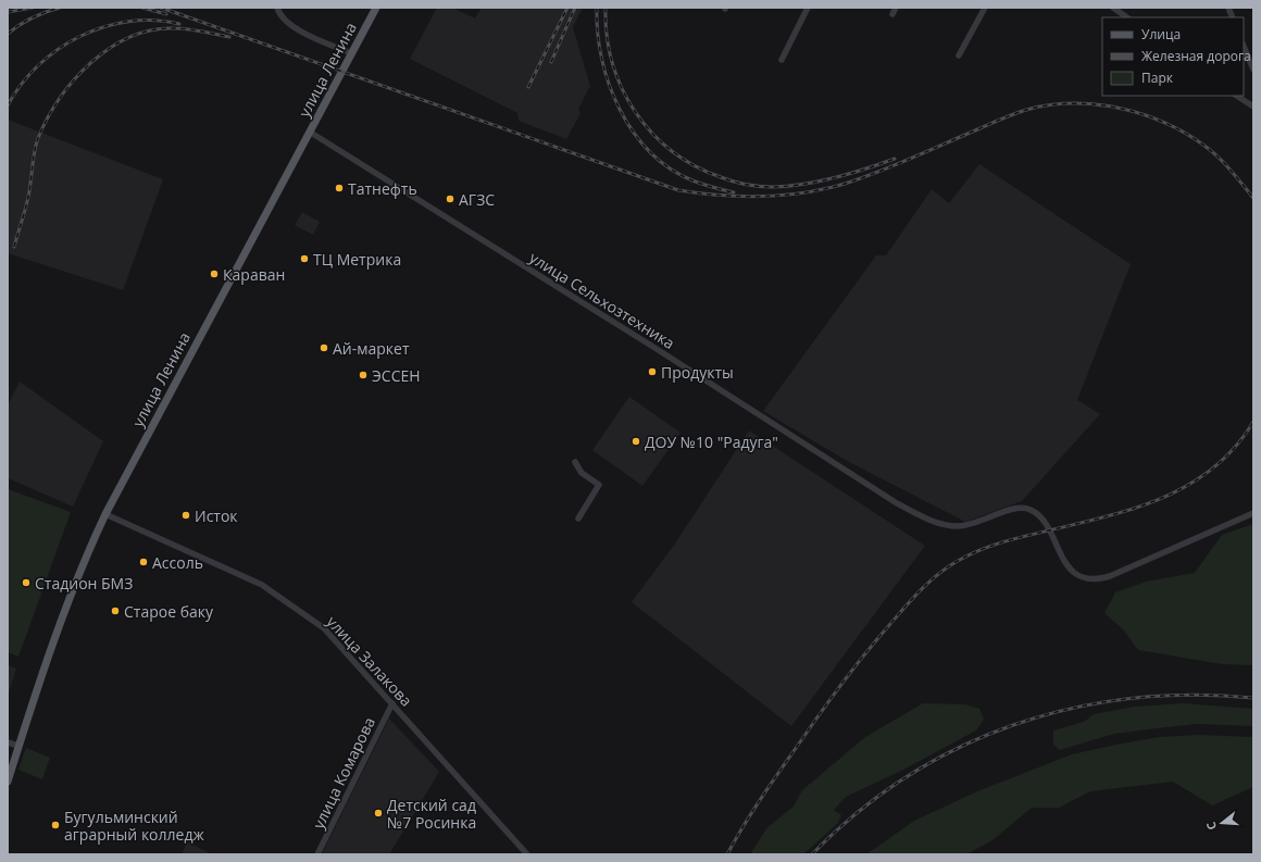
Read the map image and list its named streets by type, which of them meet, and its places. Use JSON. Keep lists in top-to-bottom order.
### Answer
{
  "streets": {
    "main road": ["улица Ленина"],
    "street": ["улица Сельхозтехника", "улица Залакова", "улица Комарова"]
  },
  "crossings": [
    ["улица Ленина", "улица Сельхозтехника"],
    ["улица Ленина", "улица Залакова"],
    ["улица Залакова", "улица Комарова"]
  ],
  "places": [
    "Татнефть",
    "АГЗС",
    "ТЦ Метрика",
    "Караван",
    "Ай-маркет",
    "Продукты",
    "ЭССЕН",
    "ДОУ №10 \"Радуга\"",
    "Исток",
    "Ассоль",
    "Стадион БМЗ",
    "Старое баку",
    "Детский сад №7 Росинка",
    "Бугульминский аграрный колледж"
  ],
  "legend": ["Улица", "Железная дорога", "Парк"],
  "north": "left"
}
